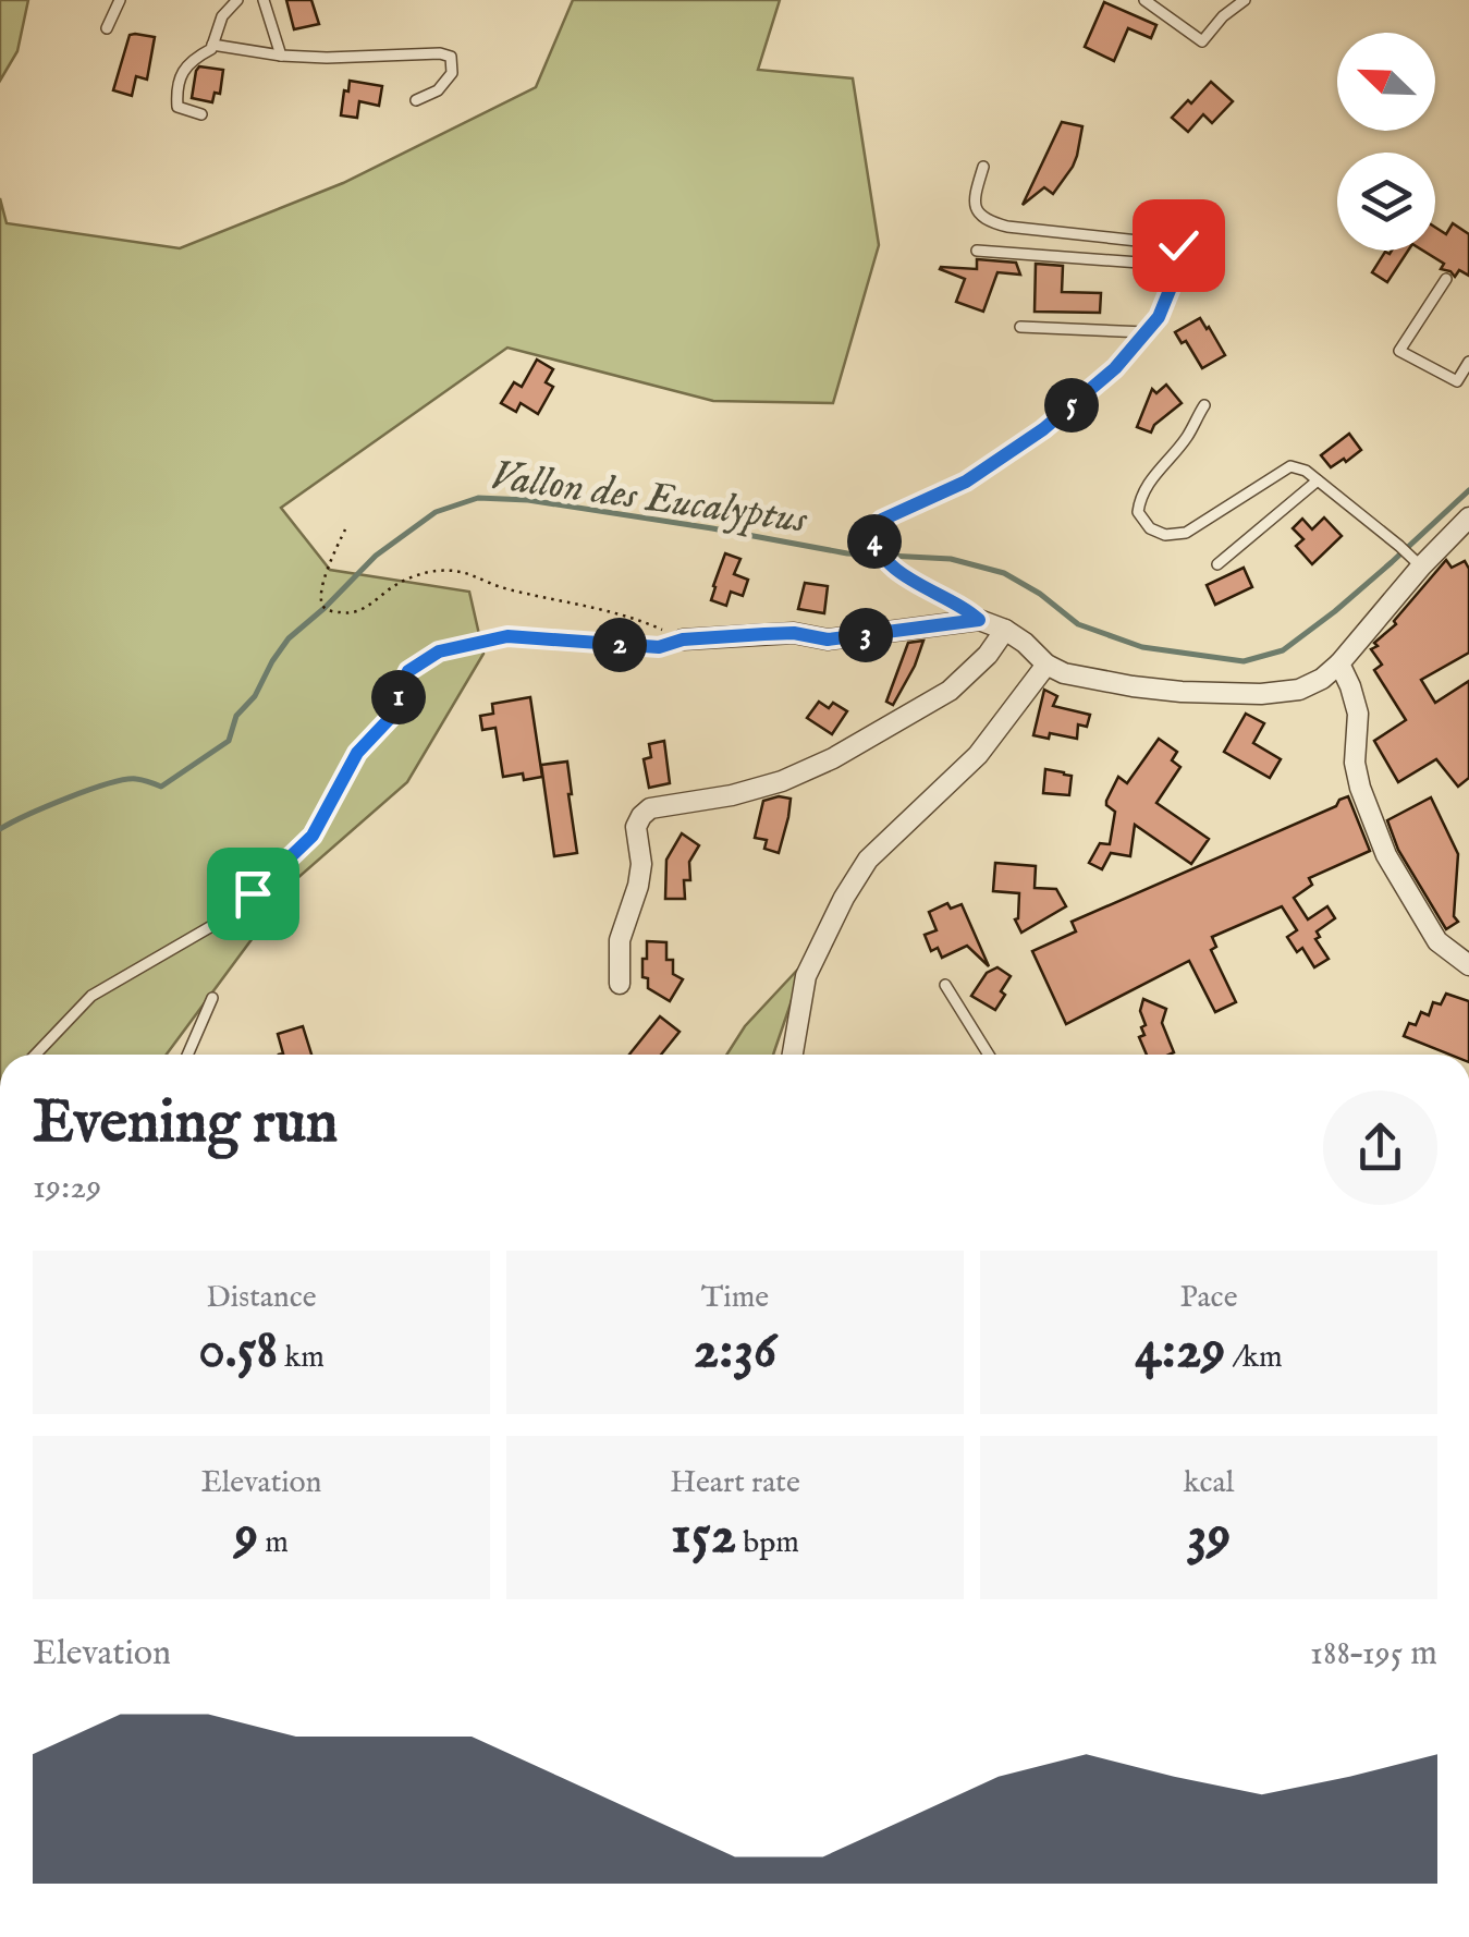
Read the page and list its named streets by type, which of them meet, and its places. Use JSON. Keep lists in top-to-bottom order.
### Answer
{
  "water": ["Vallon des Eucalyptus"],
  "north": "top left",
  "page": {
    "pins": [
      "5",
      "4",
      "3",
      "2",
      "1"
    ],
    "heading": ["Evening run", "19:29"],
    "stats": [
      ["Distance", "0.58 km"],
      ["Time", "2:36"],
      ["Pace", "4:29 /km"],
      ["Elevation", "9 m"],
      ["Heart rate", "152 bpm"],
      ["kcal", "39"]
    ],
    "chart": ["Elevation", "188–195 m"]
  }
}
